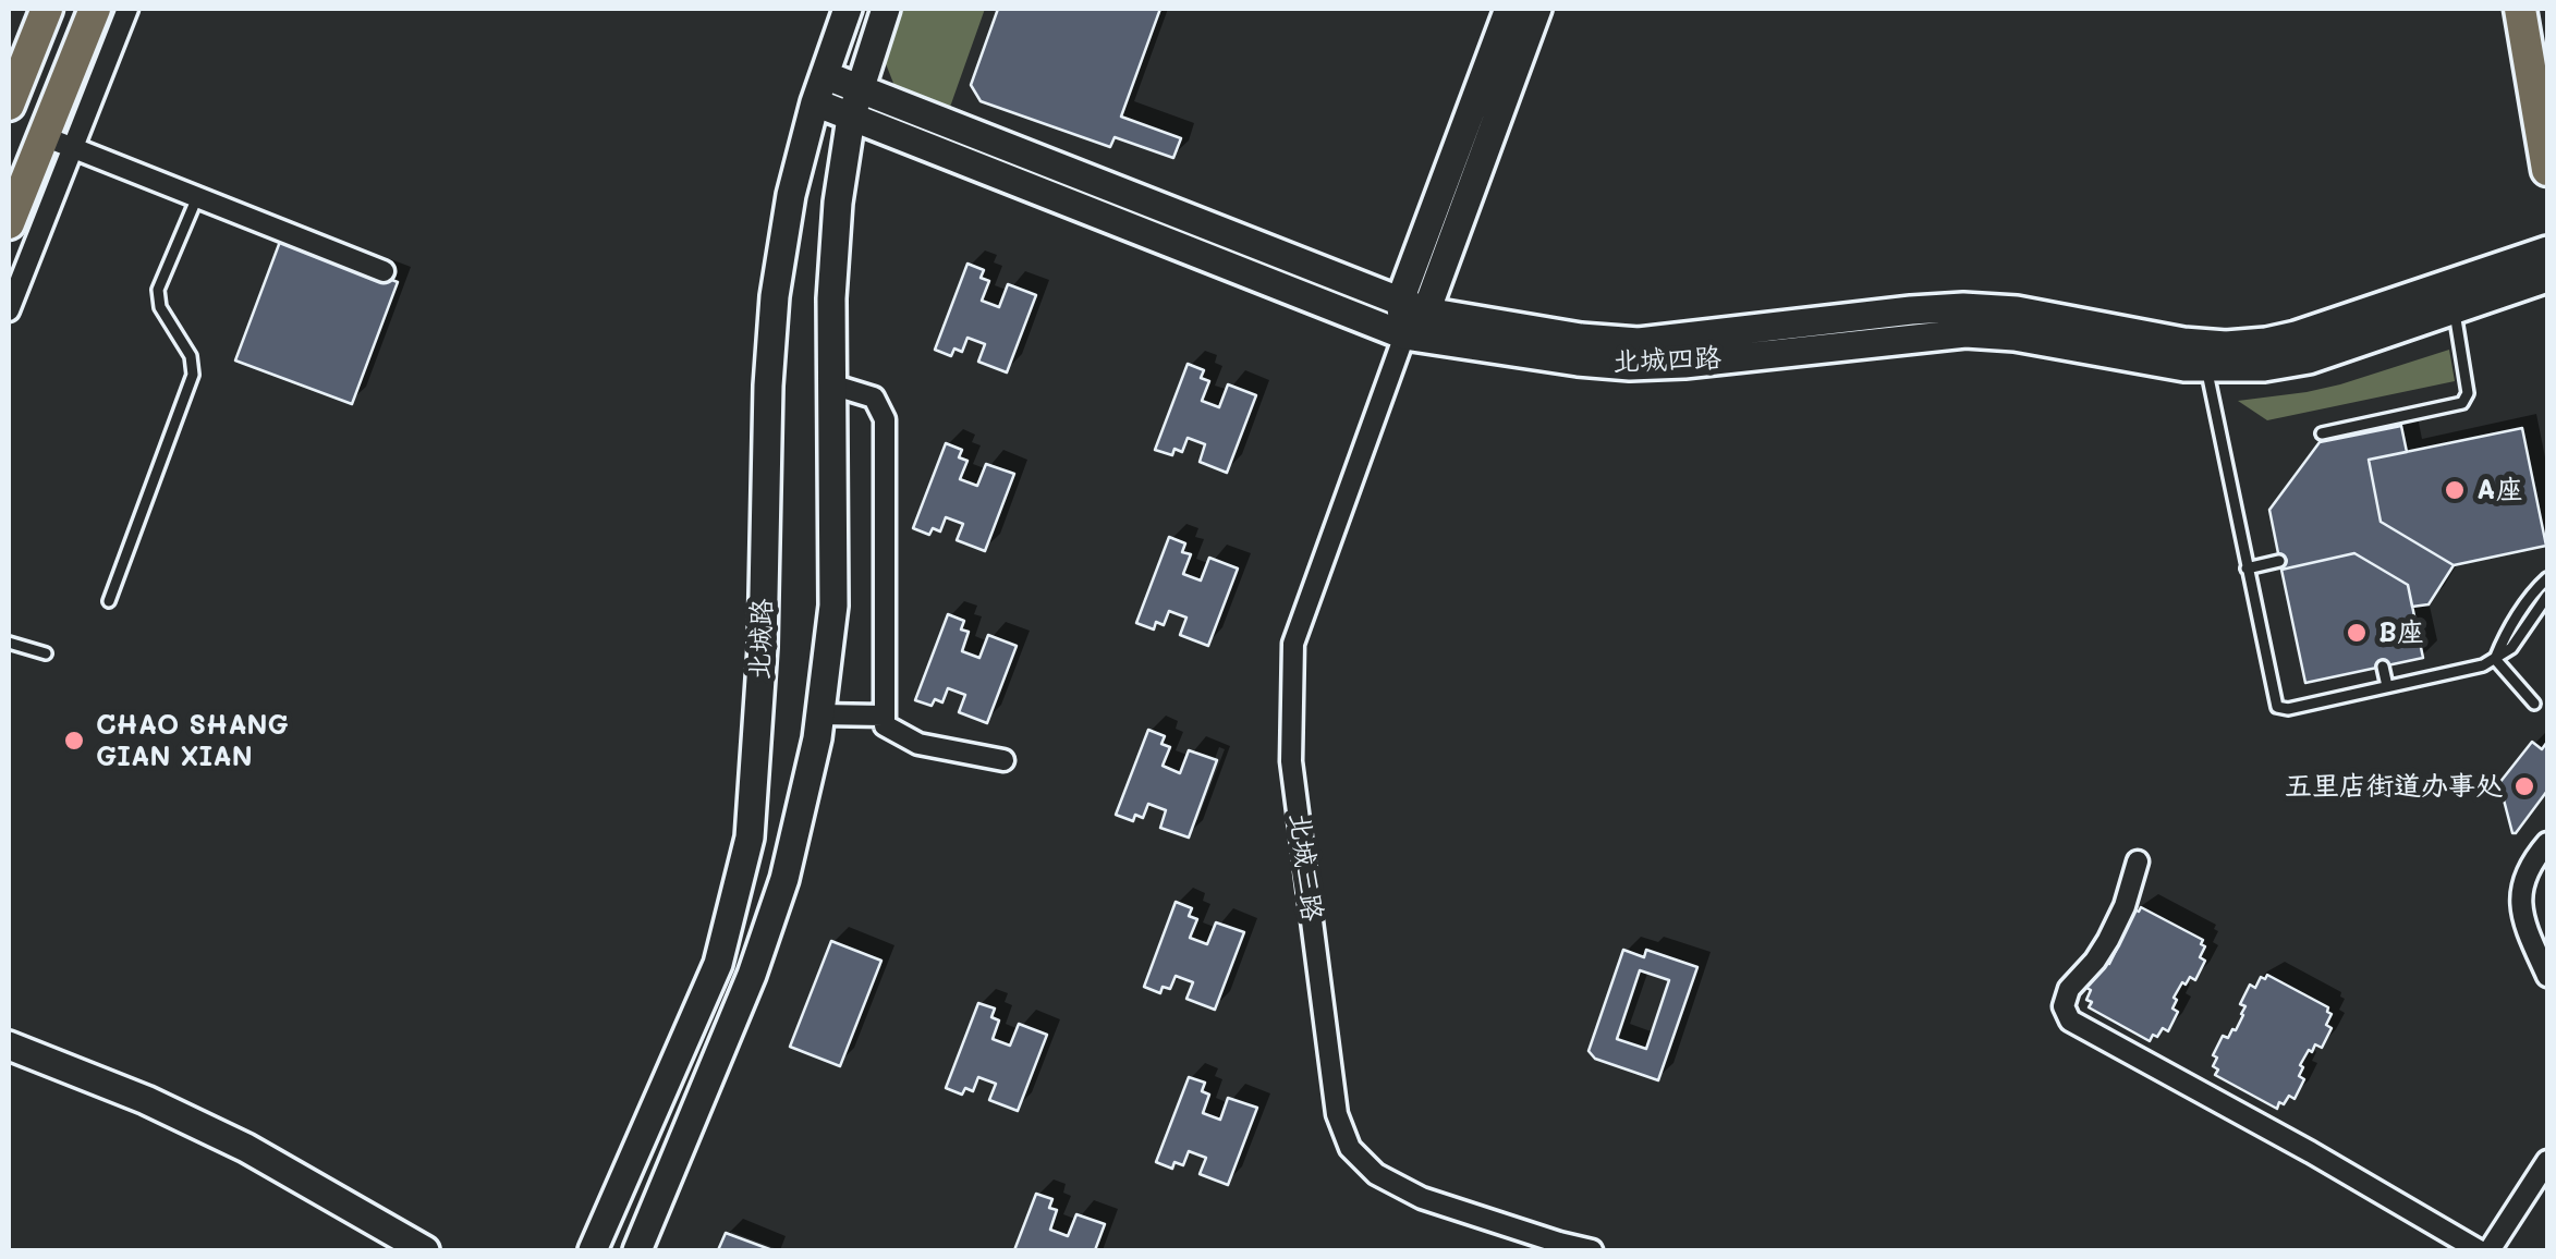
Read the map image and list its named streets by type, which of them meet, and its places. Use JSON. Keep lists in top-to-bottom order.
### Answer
{
  "streets": {
    "main road": ["北城四路", "北城路", "北城三路"]
  },
  "crossings": [
    ["北城四路", "北城路"],
    ["北城四路", "北城三路"]
  ],
  "places": [
    "A座",
    "B座",
    "CHAO SHANG GIAN XIAN",
    "五里店街道办事处"
  ]
}
